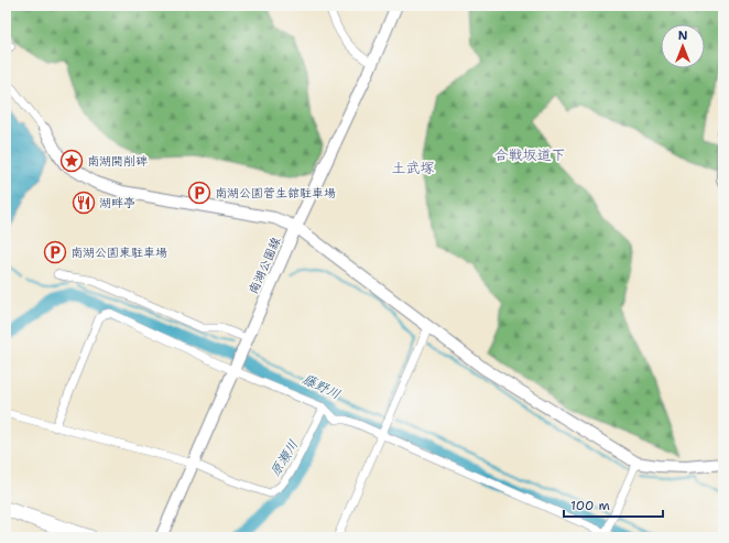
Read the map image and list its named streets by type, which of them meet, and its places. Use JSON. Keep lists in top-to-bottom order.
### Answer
{
  "streets": {
    "street": ["南湖公園線"]
  },
  "districts": ["合戦坂道下", "土武塚"],
  "water": ["藤野川", "原瀬川"],
  "places": {
    "place": ["南湖開削碑"],
    "parking": ["南湖公園菅生舘駐車場", "南湖公園東駐車場"],
    "restaurant": ["湖畔亭"]
  },
  "scale_bar": "100 m",
  "north": "top"
}
